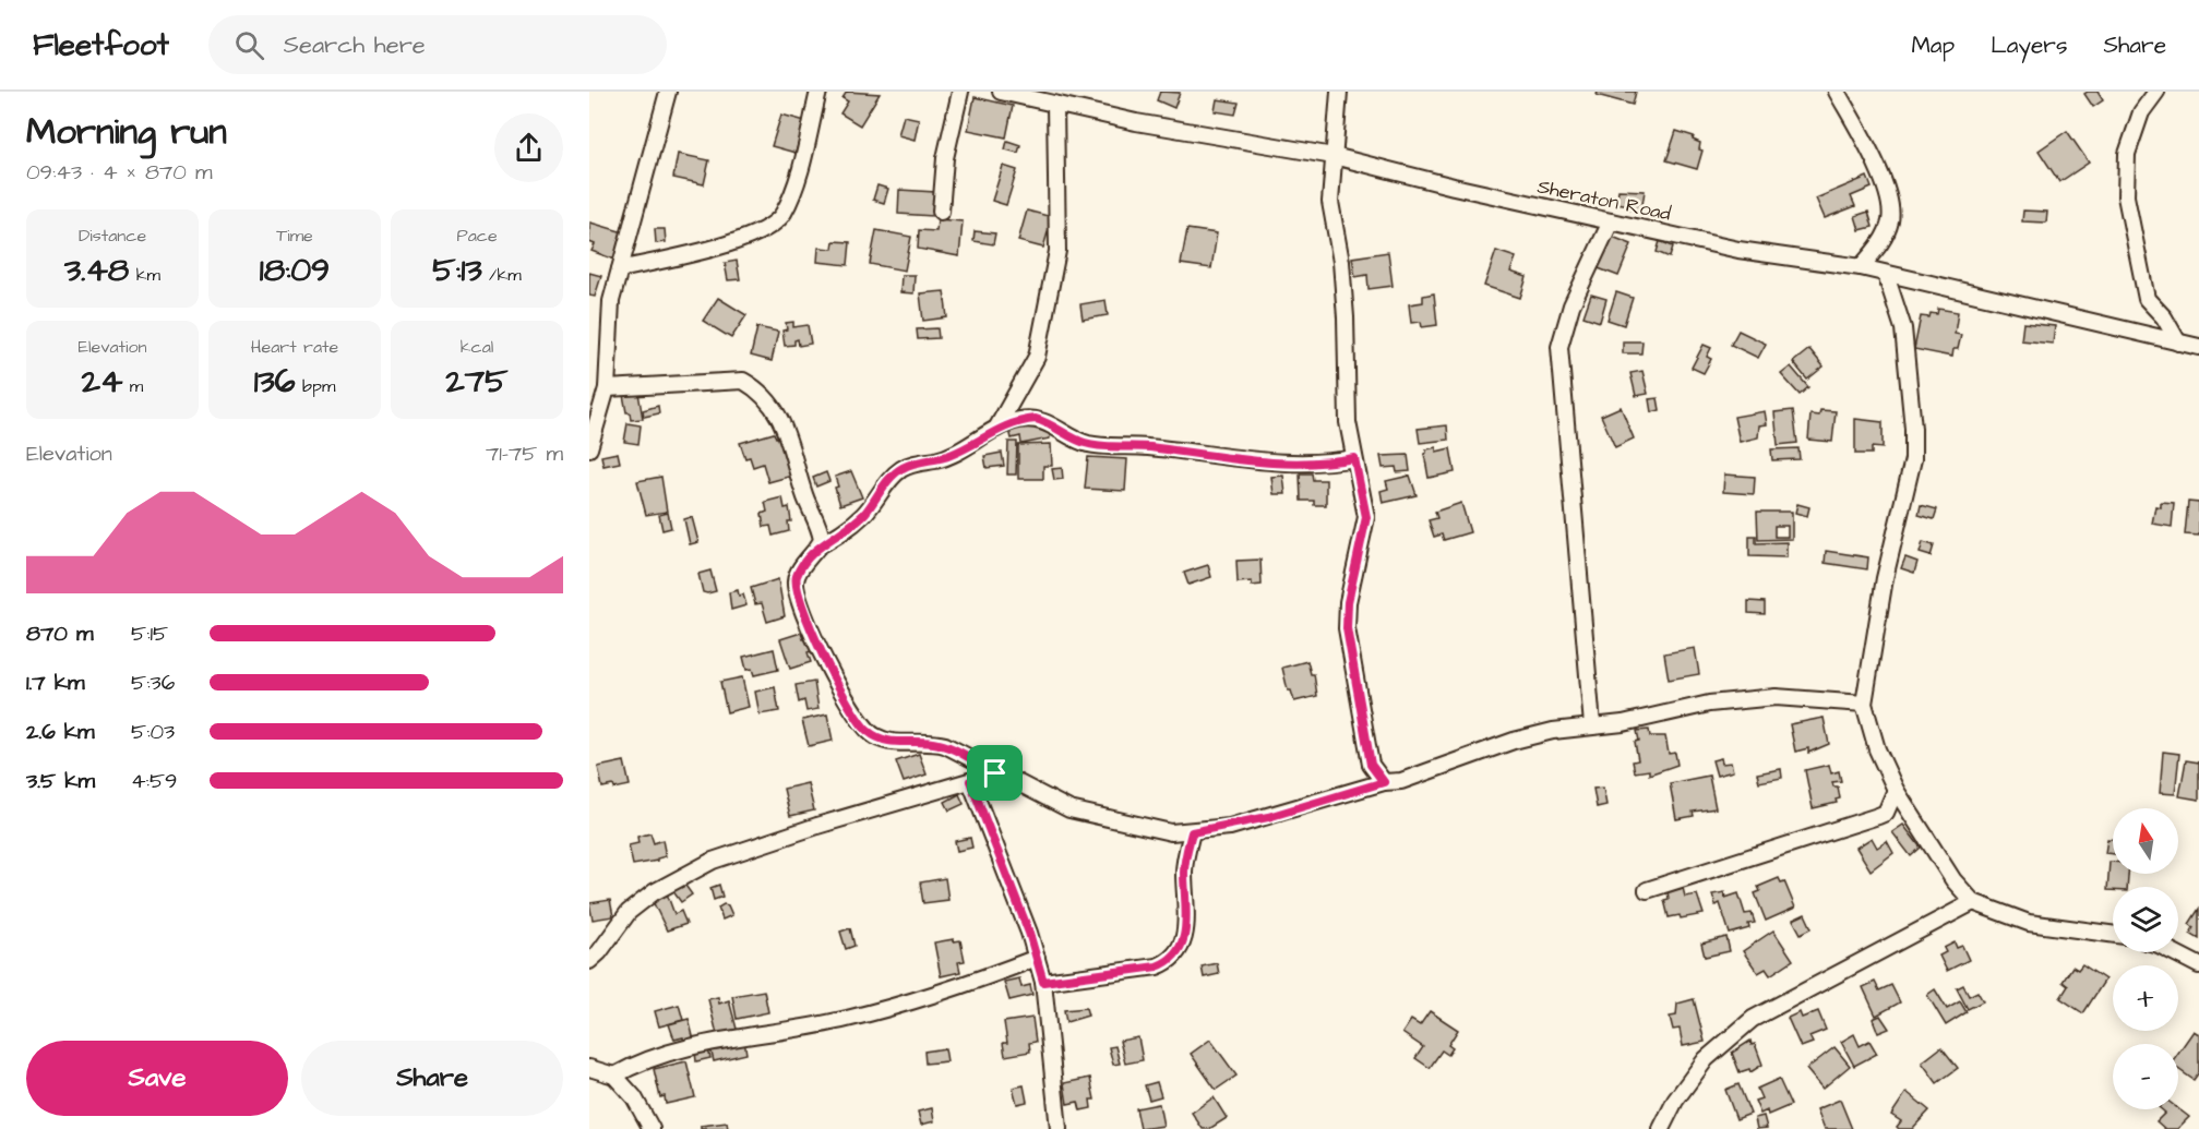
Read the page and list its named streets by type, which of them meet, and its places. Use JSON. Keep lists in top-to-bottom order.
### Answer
{
  "streets": {
    "street": ["Sheraton Road"]
  },
  "north": "top",
  "page": {
    "header": "Fleetfoot",
    "search": "Search here",
    "nav": ["Map", "Layers", "Share"],
    "heading": ["Morning run", "09:43 · 4 × 870 m"],
    "stats": [
      ["Distance", "3.48 km"],
      ["Time", "18:09"],
      ["Pace", "5:13 /km"],
      ["Elevation", "24 m"],
      ["Heart rate", "136 bpm"],
      ["kcal", "275"]
    ],
    "chart": ["Elevation", "71–75 m"],
    "list": [
      {
        "name": "870 m",
        "note": "5:15"
      },
      {
        "name": "1.7 km",
        "note": "5:36"
      },
      {
        "name": "2.6 km",
        "note": "5:03"
      },
      {
        "name": "3.5 km",
        "note": "4:59"
      }
    ],
    "map_buttons": ["+", "−"],
    "buttons": ["Save", "Share"]
  }
}
